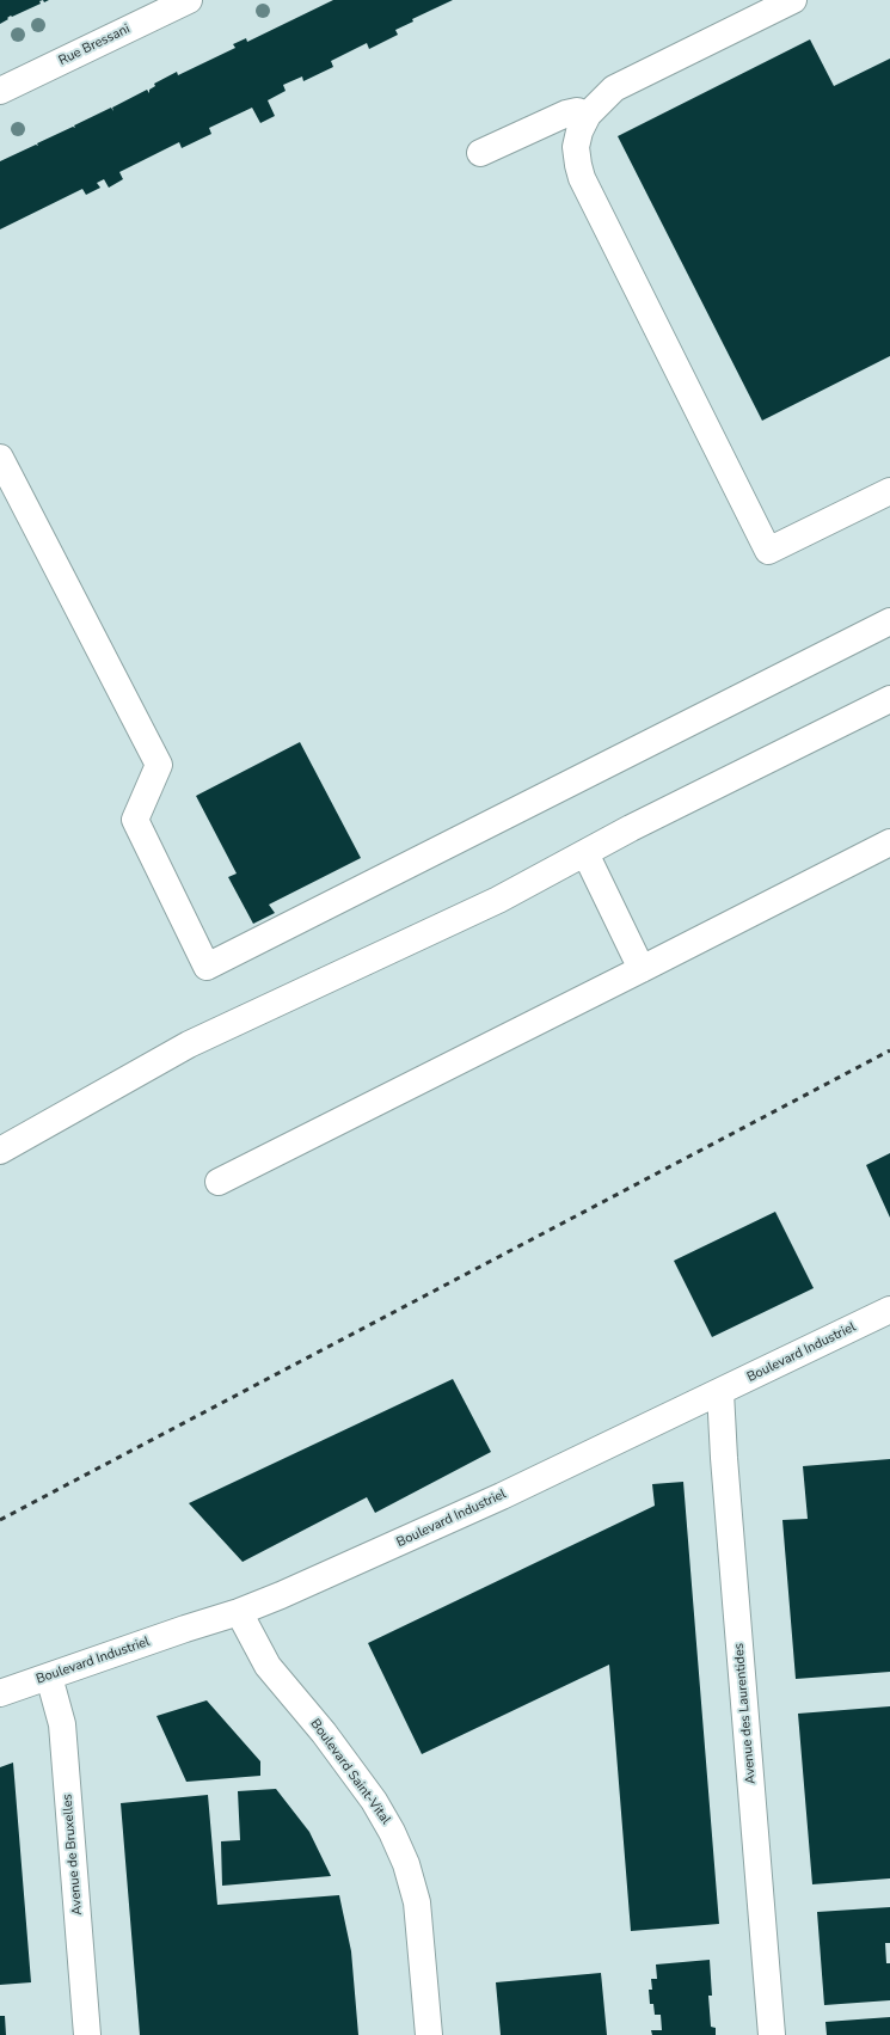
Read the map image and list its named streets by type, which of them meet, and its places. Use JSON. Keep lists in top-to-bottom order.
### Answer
{
  "streets": {
    "street": [
      "Rue Bressani",
      "Boulevard Industriel",
      "Avenue des Laurentides",
      "Boulevard Saint-Vital",
      "Avenue de Bruxelles"
    ]
  },
  "crossings": [
    ["Boulevard Industriel", "Avenue des Laurentides"],
    ["Boulevard Industriel", "Boulevard Saint-Vital"],
    ["Boulevard Industriel", "Avenue de Bruxelles"]
  ]
}
